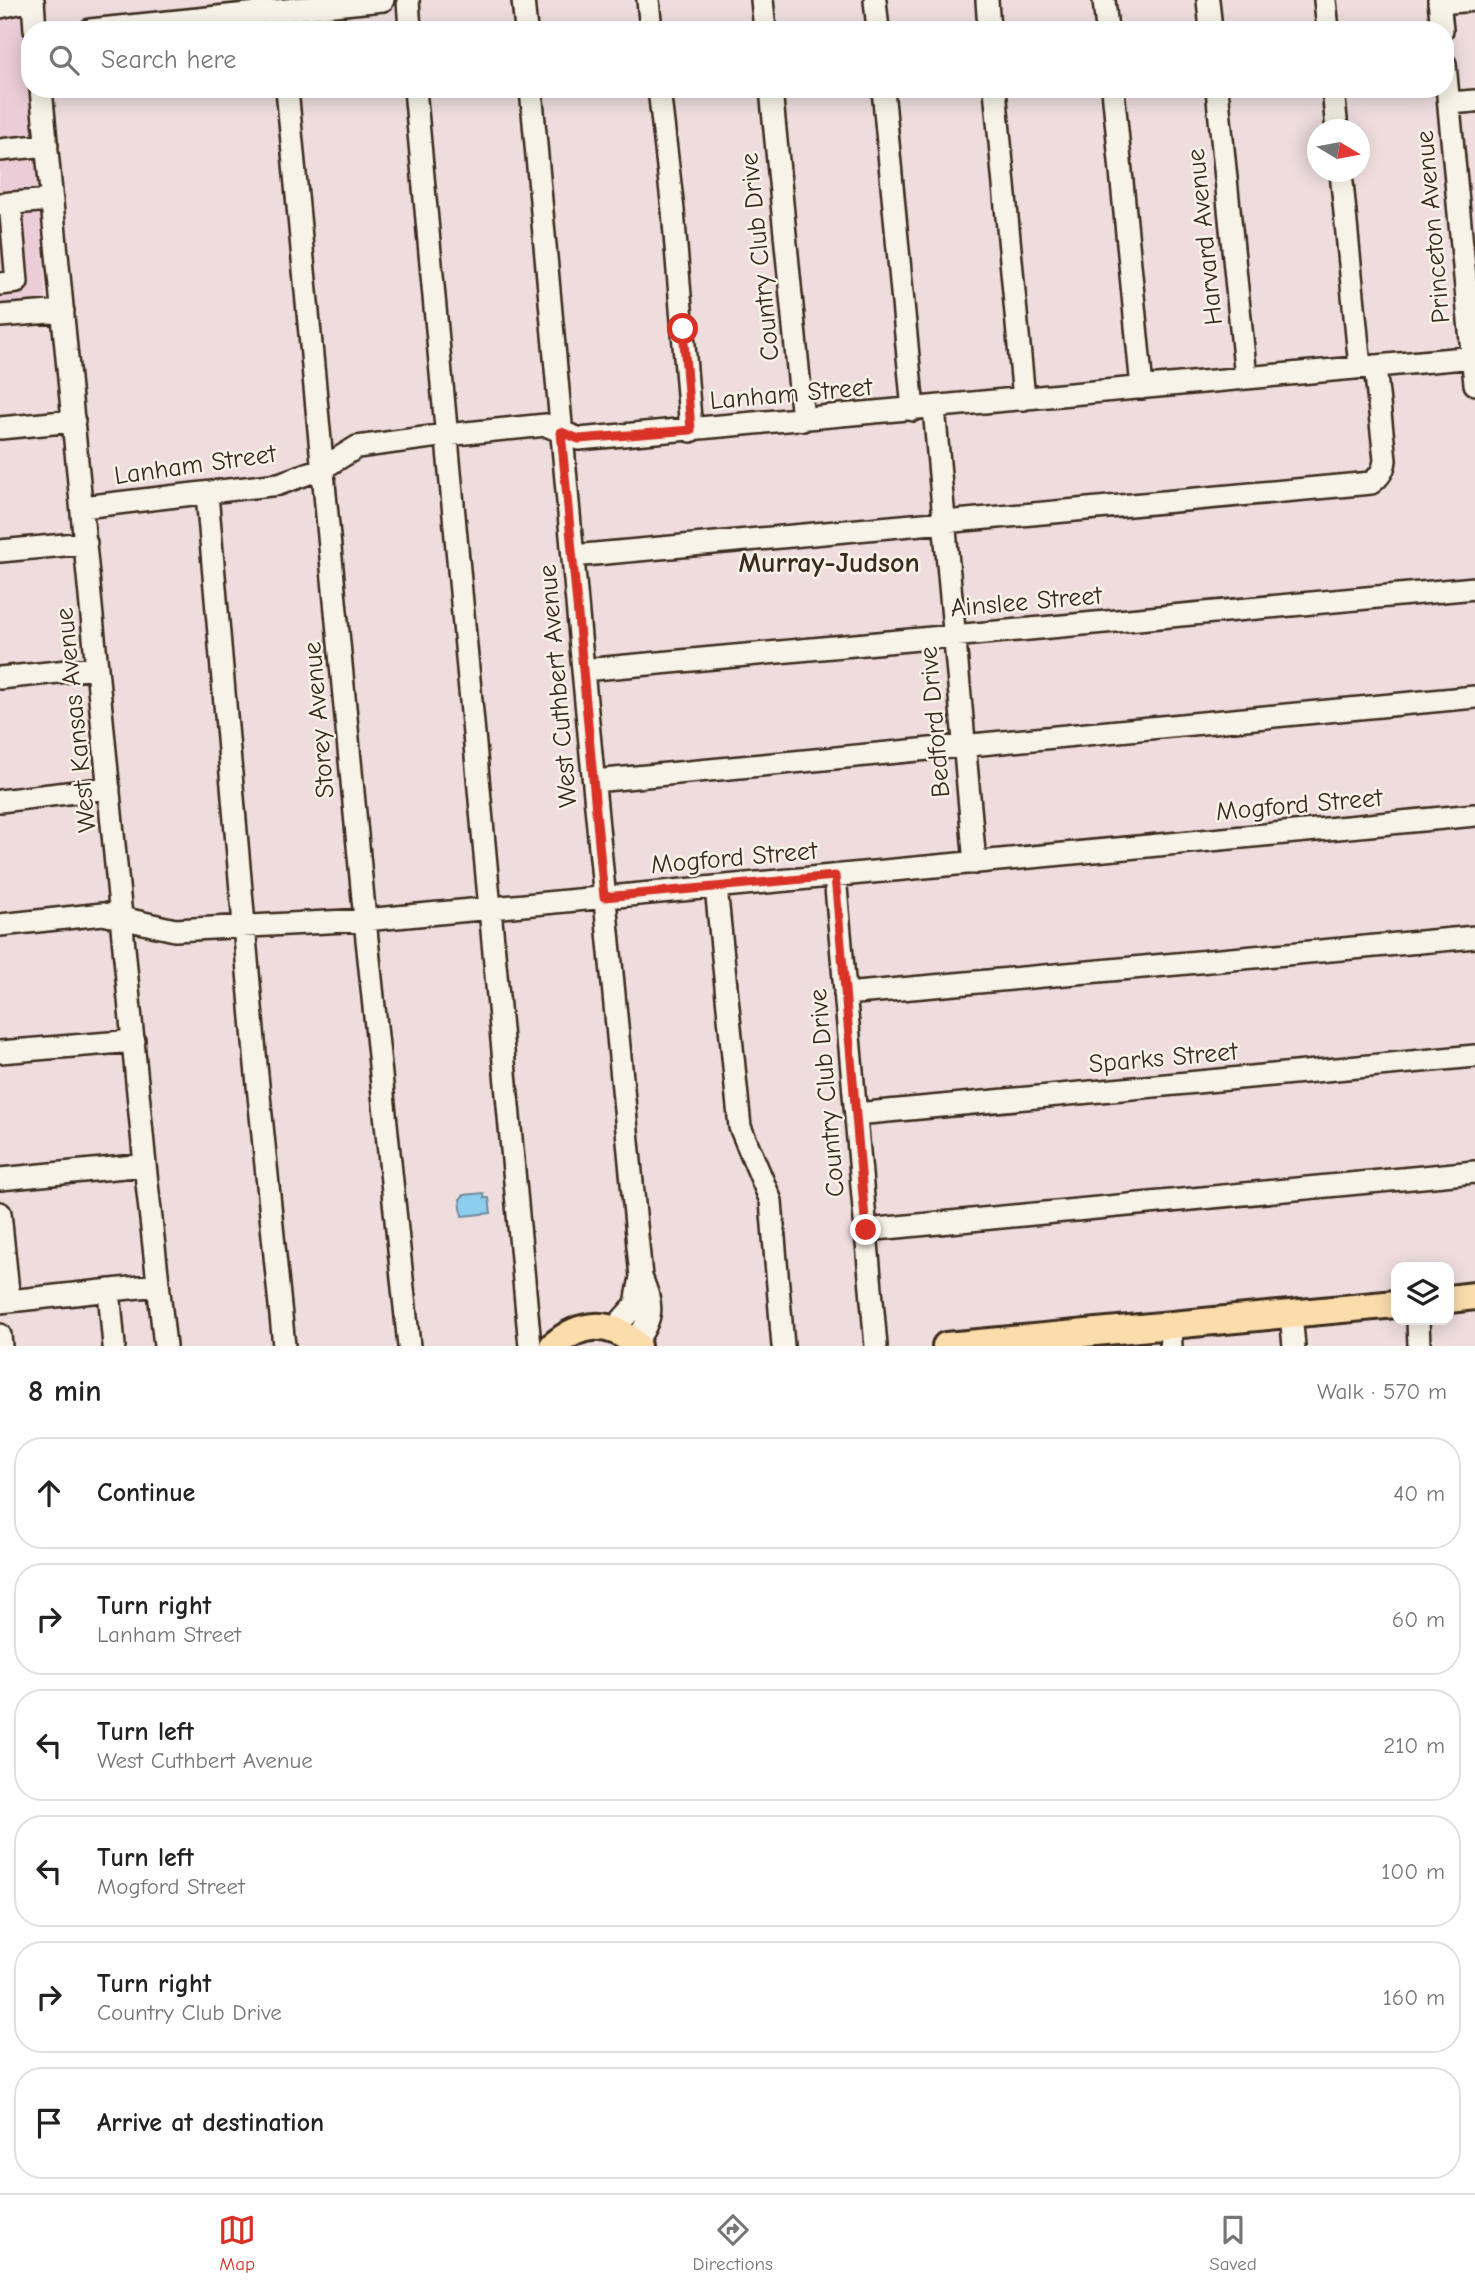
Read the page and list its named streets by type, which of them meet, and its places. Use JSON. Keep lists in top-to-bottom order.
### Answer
{
  "streets": {
    "street": [
      "Princeton Avenue",
      "Harvard Avenue",
      "Country Club Drive",
      "Lanham Street",
      "Ainslee Street",
      "West Cuthbert Avenue",
      "West Kansas Avenue",
      "Storey Avenue",
      "Bedford Drive",
      "Mogford Street",
      "Sparks Street"
    ]
  },
  "crossings": [
    ["Princeton Avenue", "Lanham Street"],
    ["Harvard Avenue", "Lanham Street"],
    ["Country Club Drive", "Lanham Street"],
    ["Country Club Drive", "Mogford Street"],
    ["Country Club Drive", "Sparks Street"],
    ["Lanham Street", "West Cuthbert Avenue"],
    ["Lanham Street", "West Kansas Avenue"],
    ["Lanham Street", "Storey Avenue"],
    ["Lanham Street", "Bedford Drive"],
    ["Ainslee Street", "West Cuthbert Avenue"],
    ["Ainslee Street", "Bedford Drive"],
    ["West Cuthbert Avenue", "Mogford Street"],
    ["West Kansas Avenue", "Mogford Street"],
    ["Storey Avenue", "Mogford Street"],
    ["Bedford Drive", "Mogford Street"]
  ],
  "districts": ["Murray-Judson"],
  "north": "right",
  "page": {
    "search": "Search here",
    "heading": ["8 min", "Walk · 570 m"],
    "list": [
      ["Continue", "40 m"],
      ["Turn right", "Lanham Street", "60 m"],
      ["Turn left", "West Cuthbert Avenue", "210 m"],
      ["Turn left", "Mogford Street", "100 m"],
      ["Turn right", "Country Club Drive", "160 m"],
      "Arrive at destination"
    ],
    "nav": ["Map", "Directions", "Saved"]
  }
}
